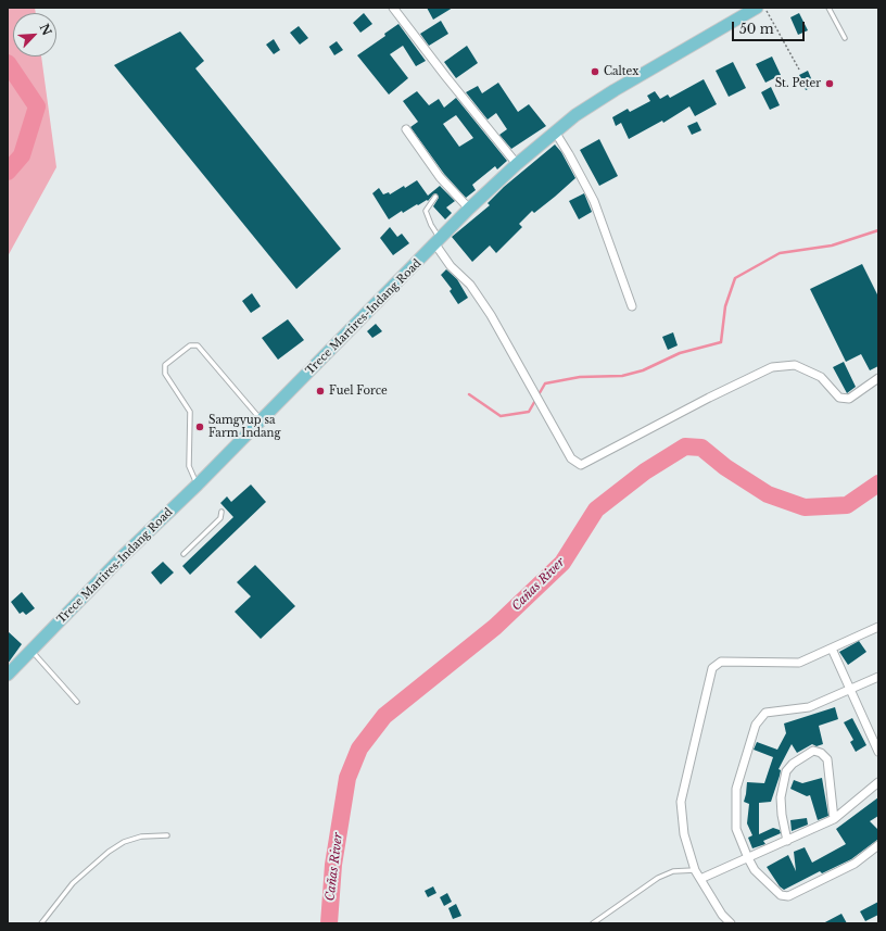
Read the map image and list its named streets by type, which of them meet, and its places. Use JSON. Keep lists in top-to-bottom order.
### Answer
{
  "streets": {
    "main road": ["Trece Martires-Indang Road"]
  },
  "water": ["Cañas River"],
  "places": [
    "Caltex",
    "St. Peter",
    "Fuel Force",
    "Samgyup sa Farm Indang"
  ],
  "scale_bar": "50 m",
  "north": "top right"
}
